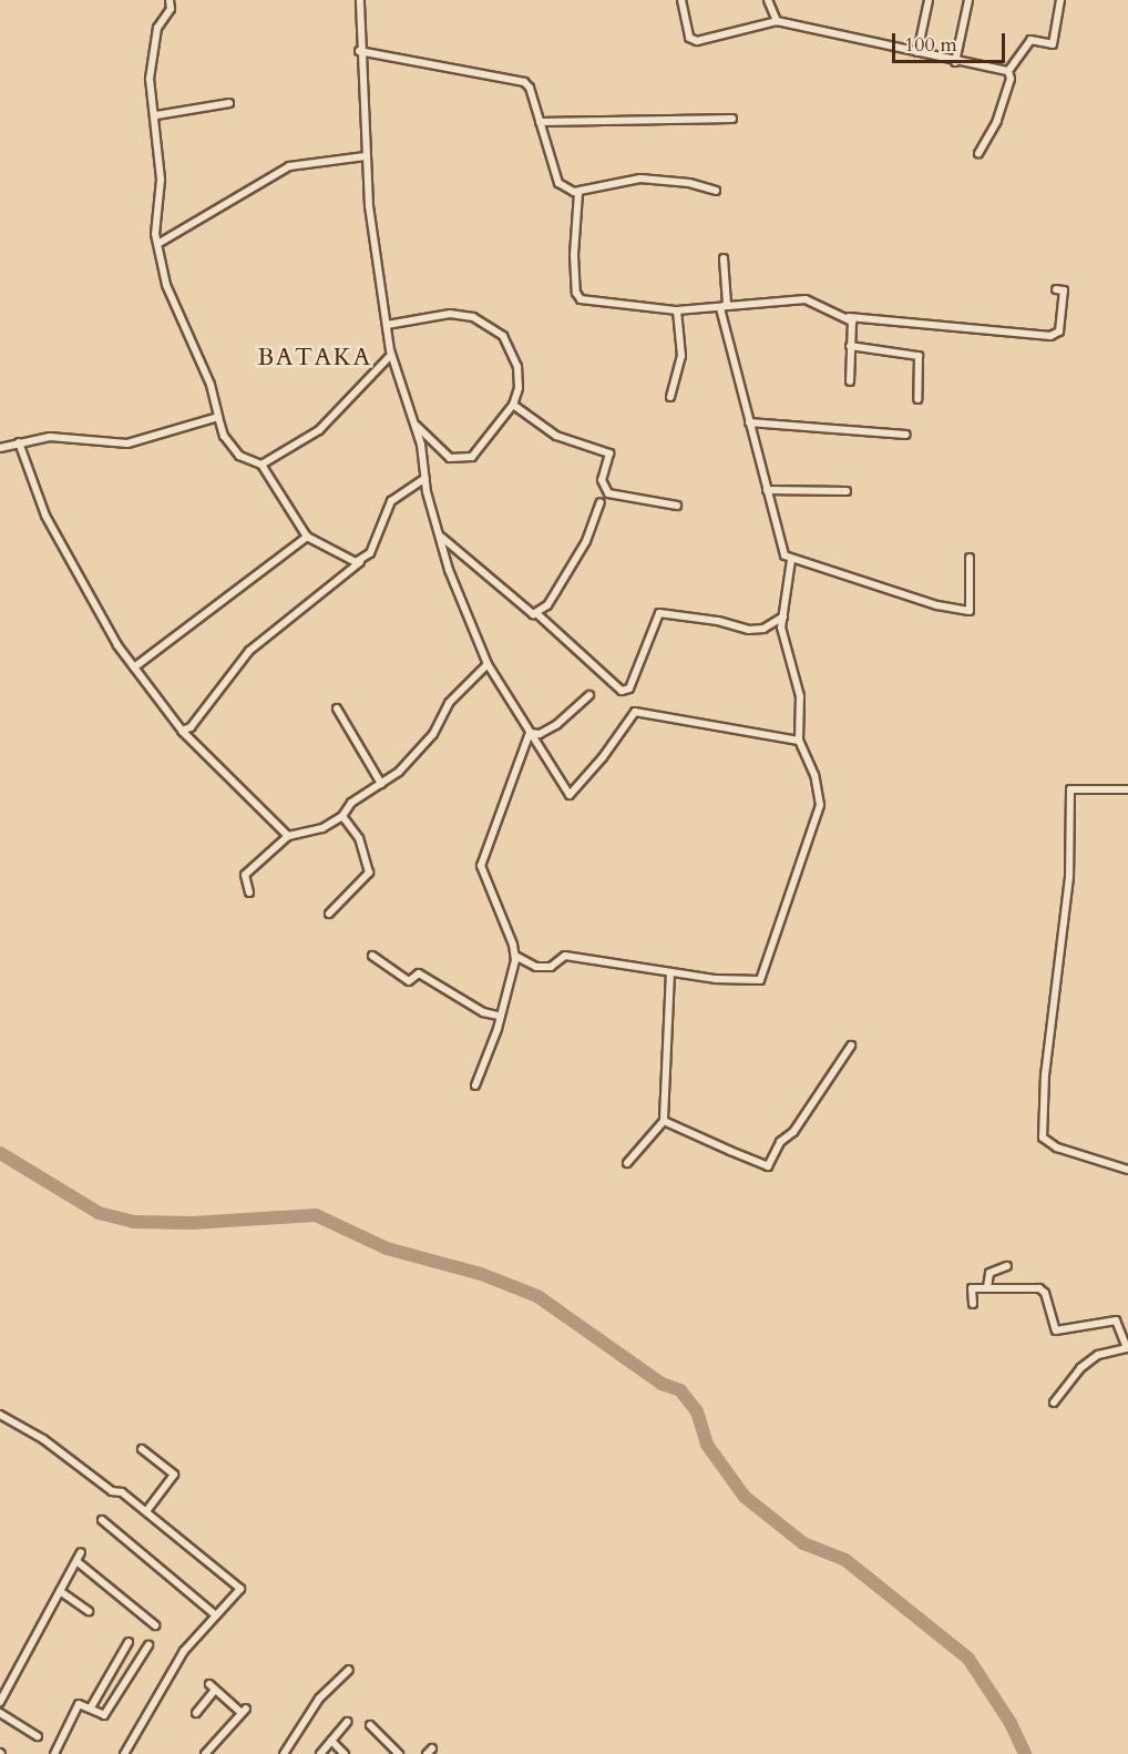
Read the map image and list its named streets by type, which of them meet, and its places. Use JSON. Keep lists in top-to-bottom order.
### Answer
{
  "districts": ["BATAKA"],
  "scale_bar": "100 m"
}
